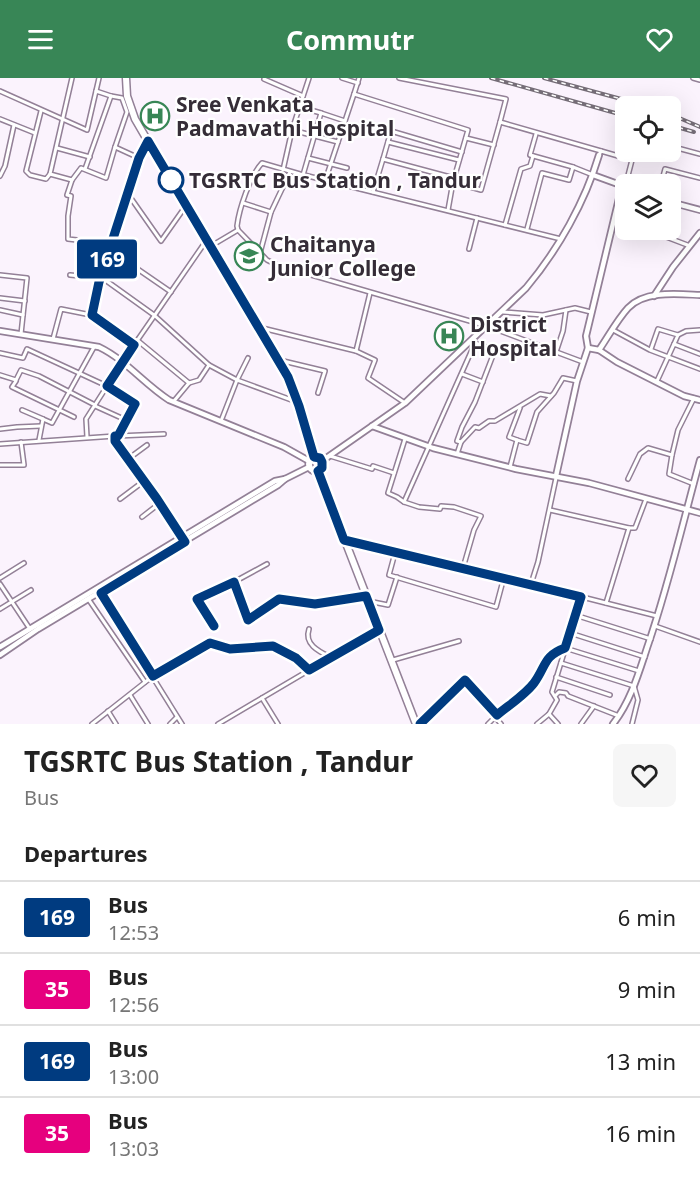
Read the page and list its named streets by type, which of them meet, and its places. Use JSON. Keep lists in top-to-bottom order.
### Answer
{
  "places": {
    "hospital": ["Sree Venkata Padmavathi Hospital", "District Hospital"],
    "other": ["TGSRTC Bus Station , Tandur"],
    "school or university": ["Chaitanya Junior College"]
  },
  "lines": ["bus line 169"],
  "page": {
    "header": "Commutr",
    "on_map": "169",
    "heading": [
      ["TGSRTC Bus Station , Tandur", "Bus"],
      "Departures"
    ],
    "list": [
      {
        "mark": "169",
        "name": "Bus",
        "note": "12:53",
        "value": "6 min"
      },
      {
        "mark": "35",
        "name": "Bus",
        "note": "12:56",
        "value": "9 min"
      },
      {
        "mark": "169",
        "name": "Bus",
        "note": "13:00",
        "value": "13 min"
      },
      {
        "mark": "35",
        "name": "Bus",
        "note": "13:03",
        "value": "16 min"
      }
    ]
  }
}
